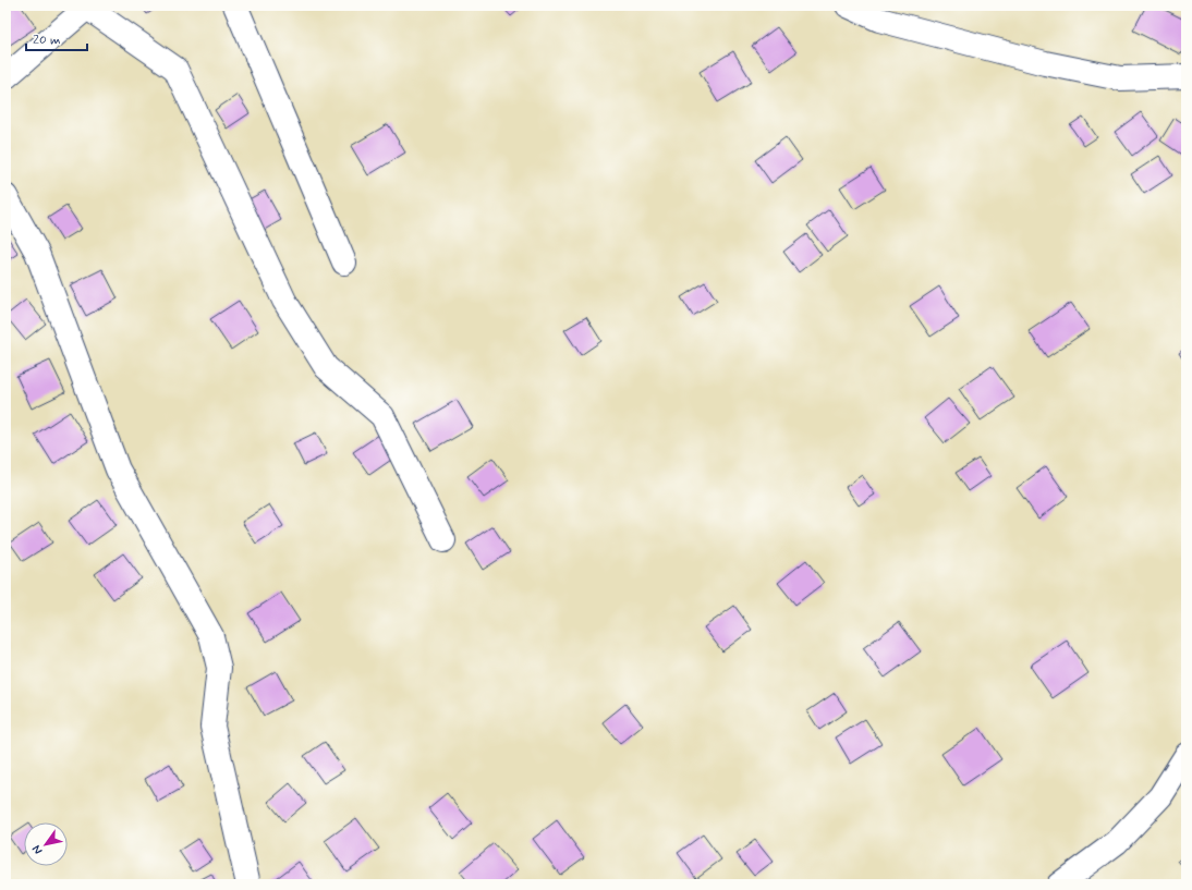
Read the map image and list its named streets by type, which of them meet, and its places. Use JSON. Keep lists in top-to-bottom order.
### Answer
{
  "scale_bar": "20 m",
  "north": "bottom left"
}
